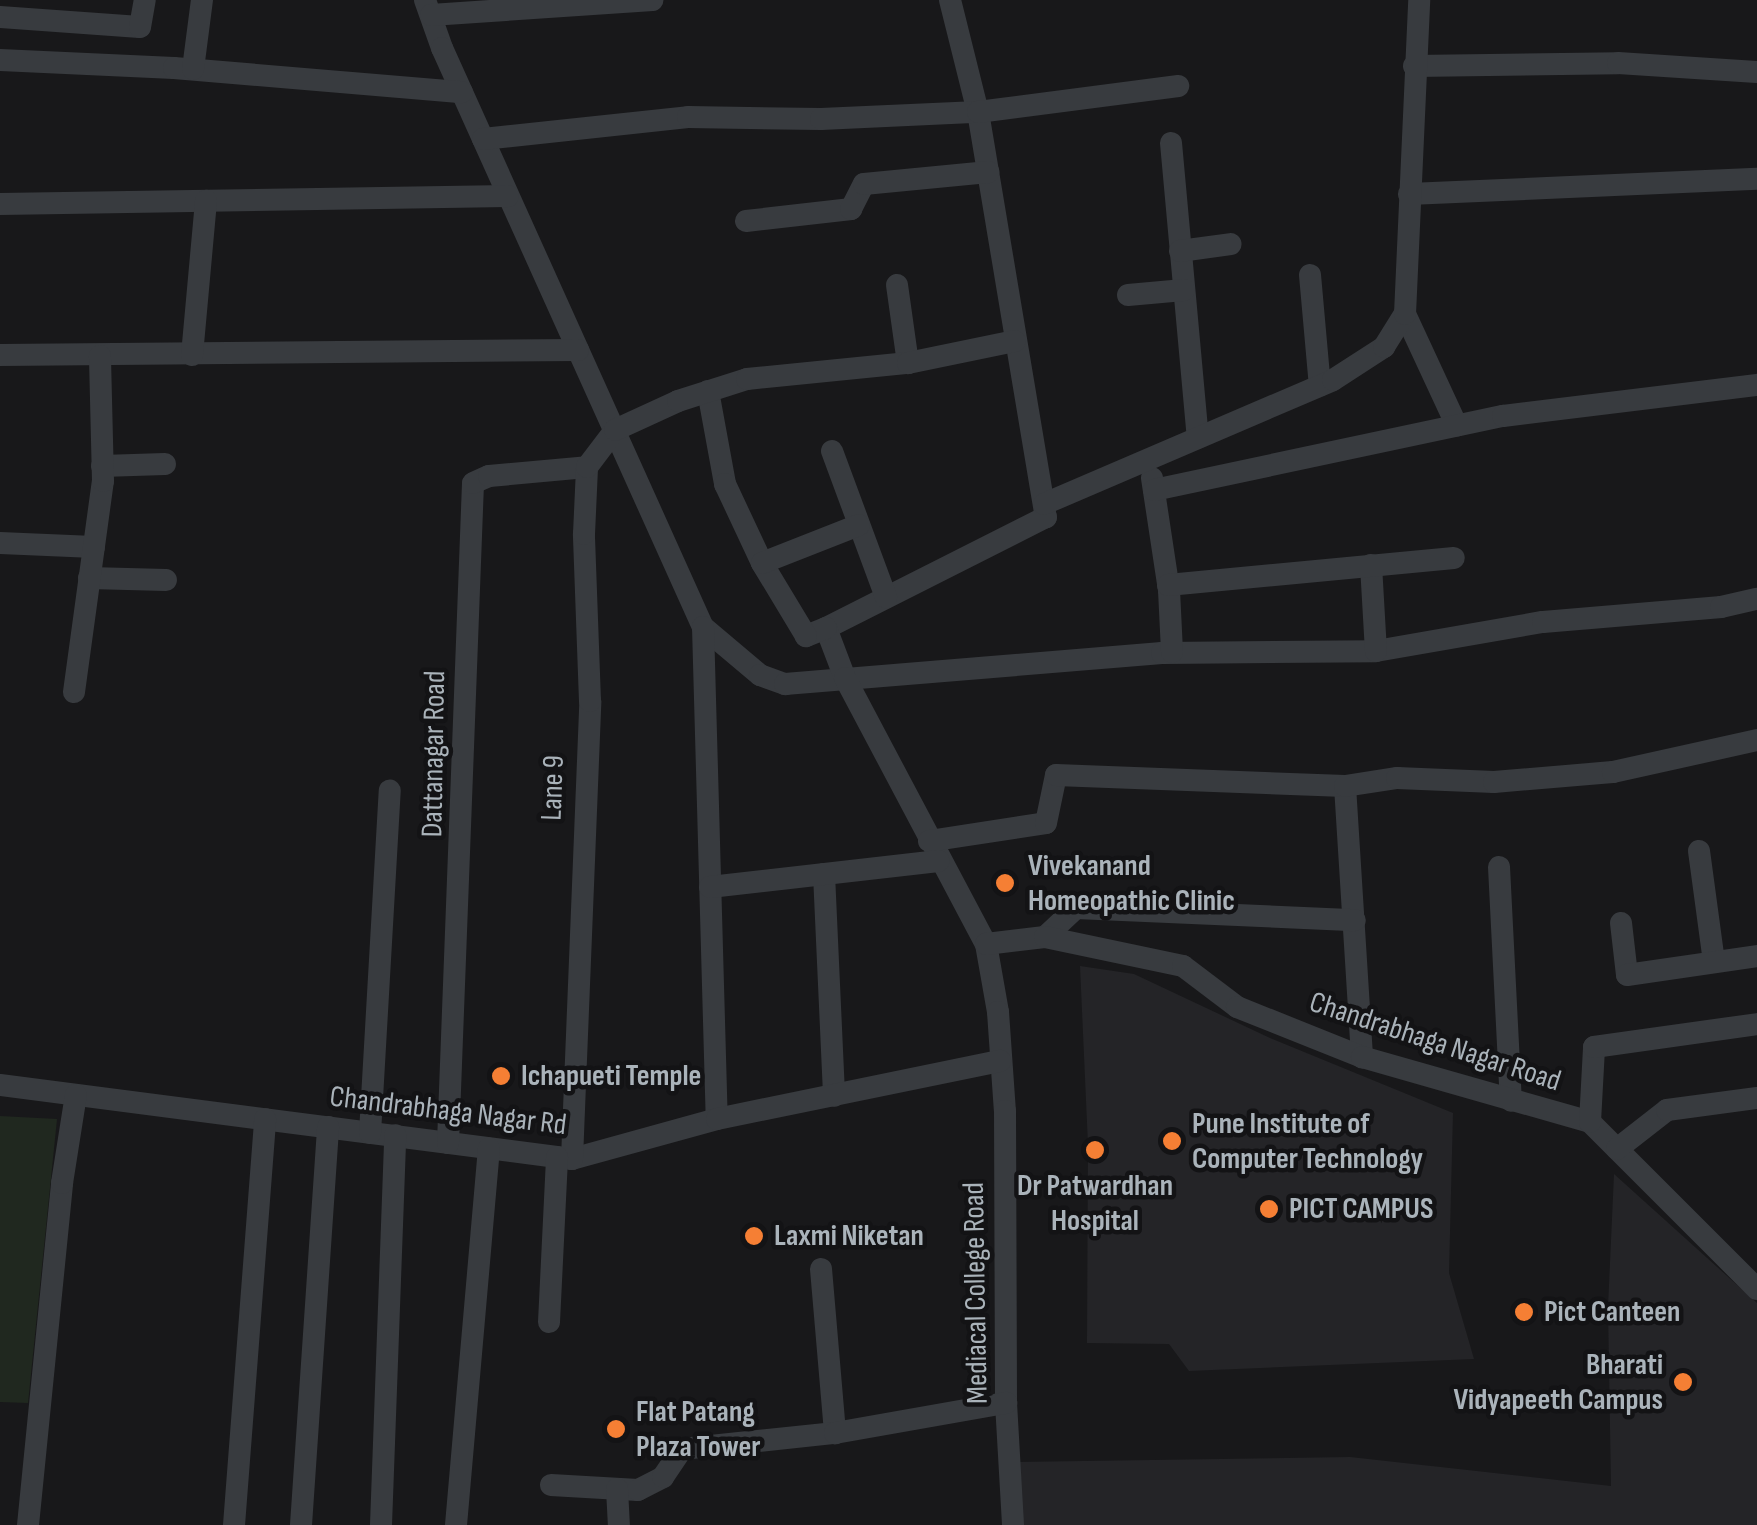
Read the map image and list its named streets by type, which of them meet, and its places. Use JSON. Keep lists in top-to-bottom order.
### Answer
{
  "streets": {
    "street": [
      "Dattanagar Road",
      "Lane 9",
      "Chandrabhaga Nagar Road",
      "Chandrabhaga Nagar Rd",
      "Mediacal College Road"
    ]
  },
  "crossings": [
    ["Dattanagar Road", "Lane 9"],
    ["Dattanagar Road", "Chandrabhaga Nagar Rd"],
    ["Lane 9", "Chandrabhaga Nagar Rd"],
    ["Chandrabhaga Nagar Road", "Mediacal College Road"],
    ["Chandrabhaga Nagar Rd", "Mediacal College Road"]
  ],
  "places": [
    "Vivekanand Homeopathic Clinic",
    "Ichapueti Temple",
    "Pune Institute of Computer Technology",
    "Dr Patwardhan Hospital",
    "PICT CAMPUS",
    "Laxmi Niketan",
    "Pict Canteen",
    "Bharati Vidyapeeth Campus",
    "Flat Patang Plaza Tower"
  ]
}
